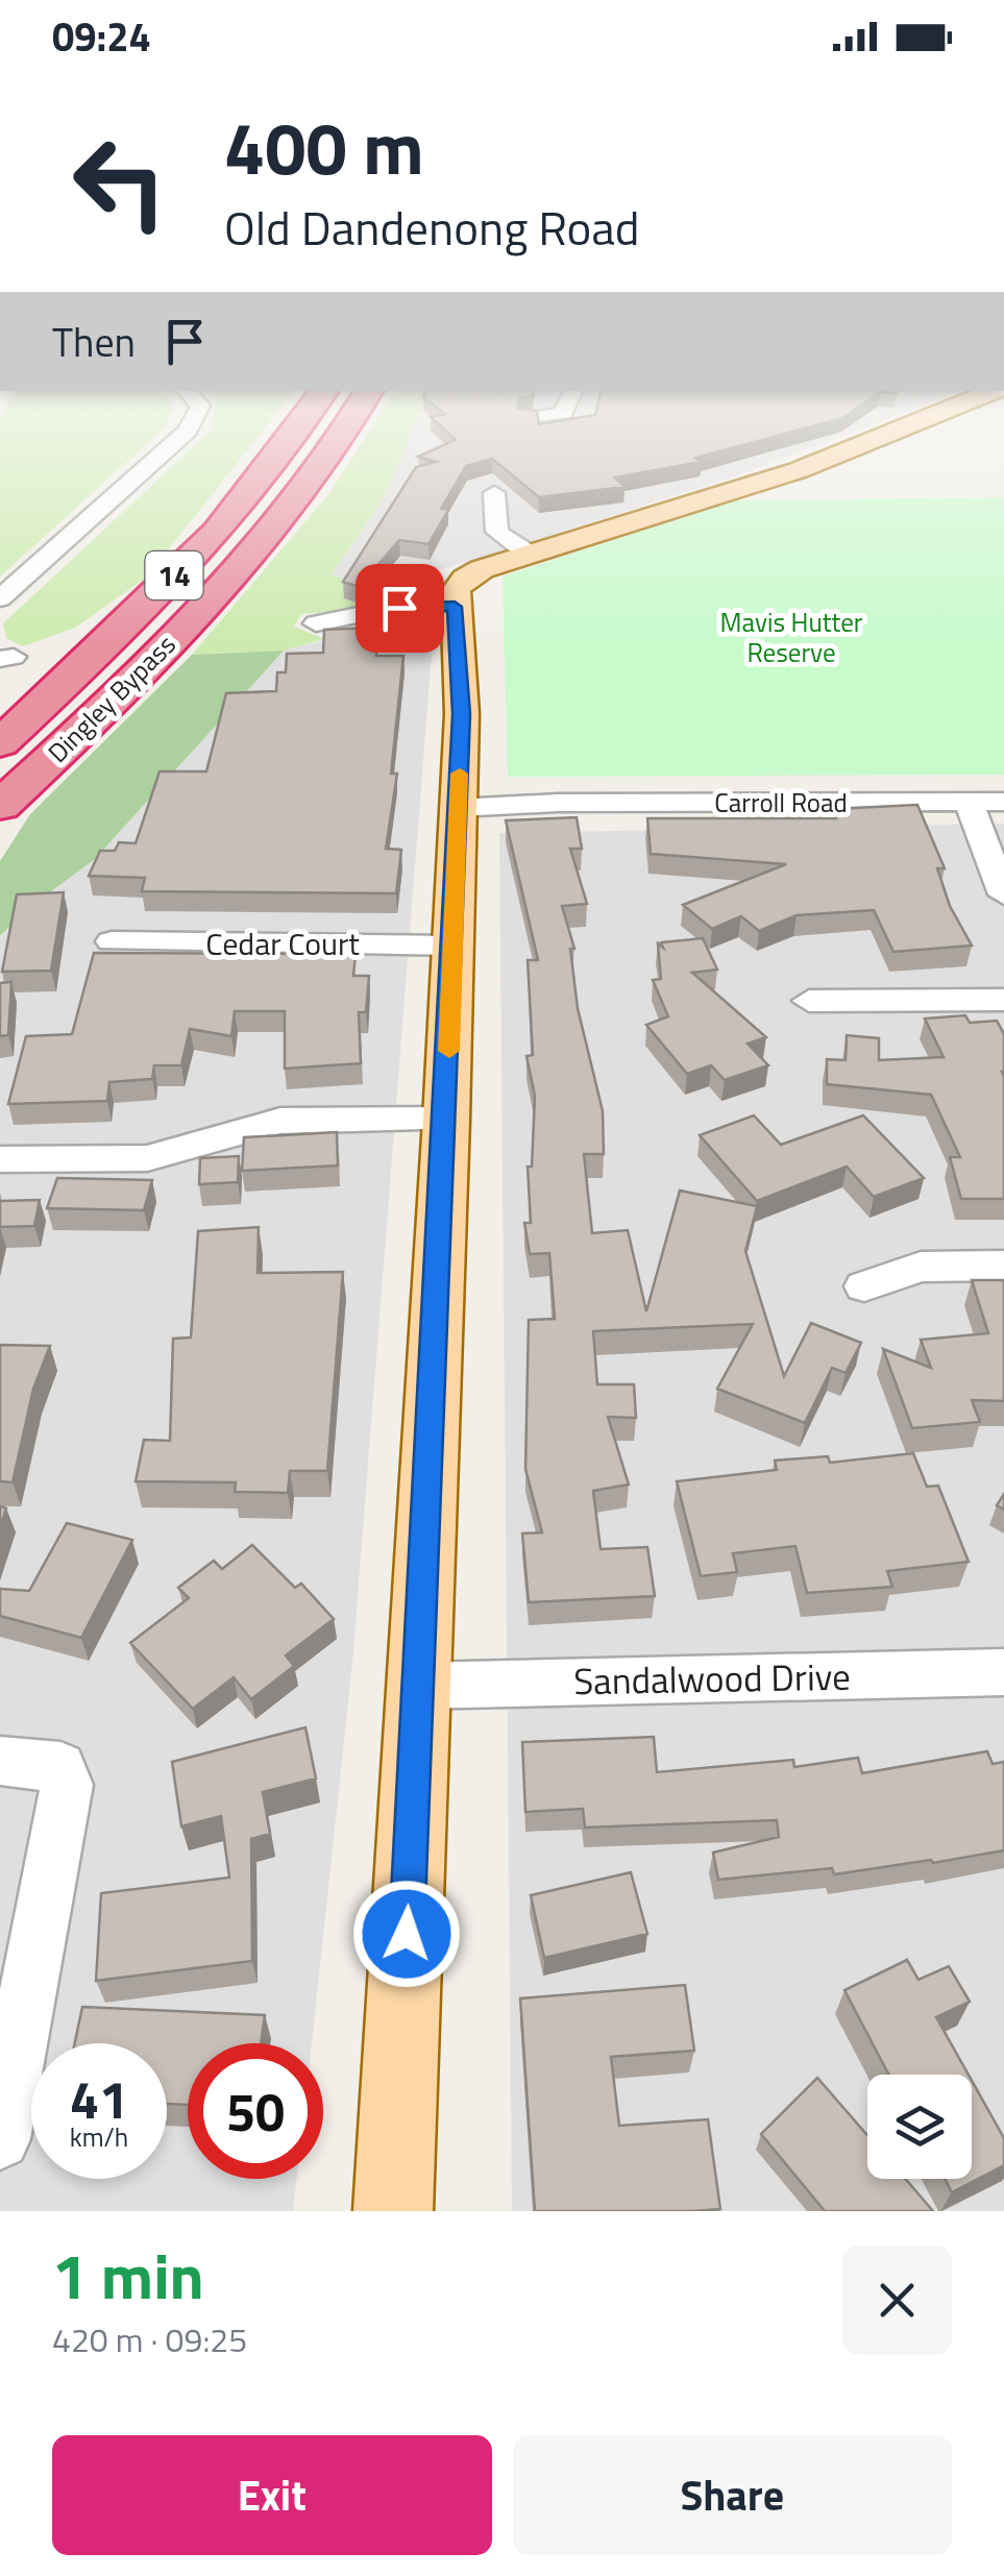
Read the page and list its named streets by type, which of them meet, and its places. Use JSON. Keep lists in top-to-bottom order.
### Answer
{
  "streets": {
    "highway": ["14", "Dingley Bypass"],
    "street": ["Carroll Road", "Cedar Court", "Sandalwood Drive"]
  },
  "parks": ["Mavis Hutter Reserve"],
  "page": {
    "status": "09:24",
    "turn": ["400 m", "Old Dandenong Road"],
    "then": "Then",
    "speed": "41 km/h",
    "limit": "50",
    "heading": ["1 min", "420 m · 09:25"],
    "buttons": ["Exit", "Share"]
  }
}
